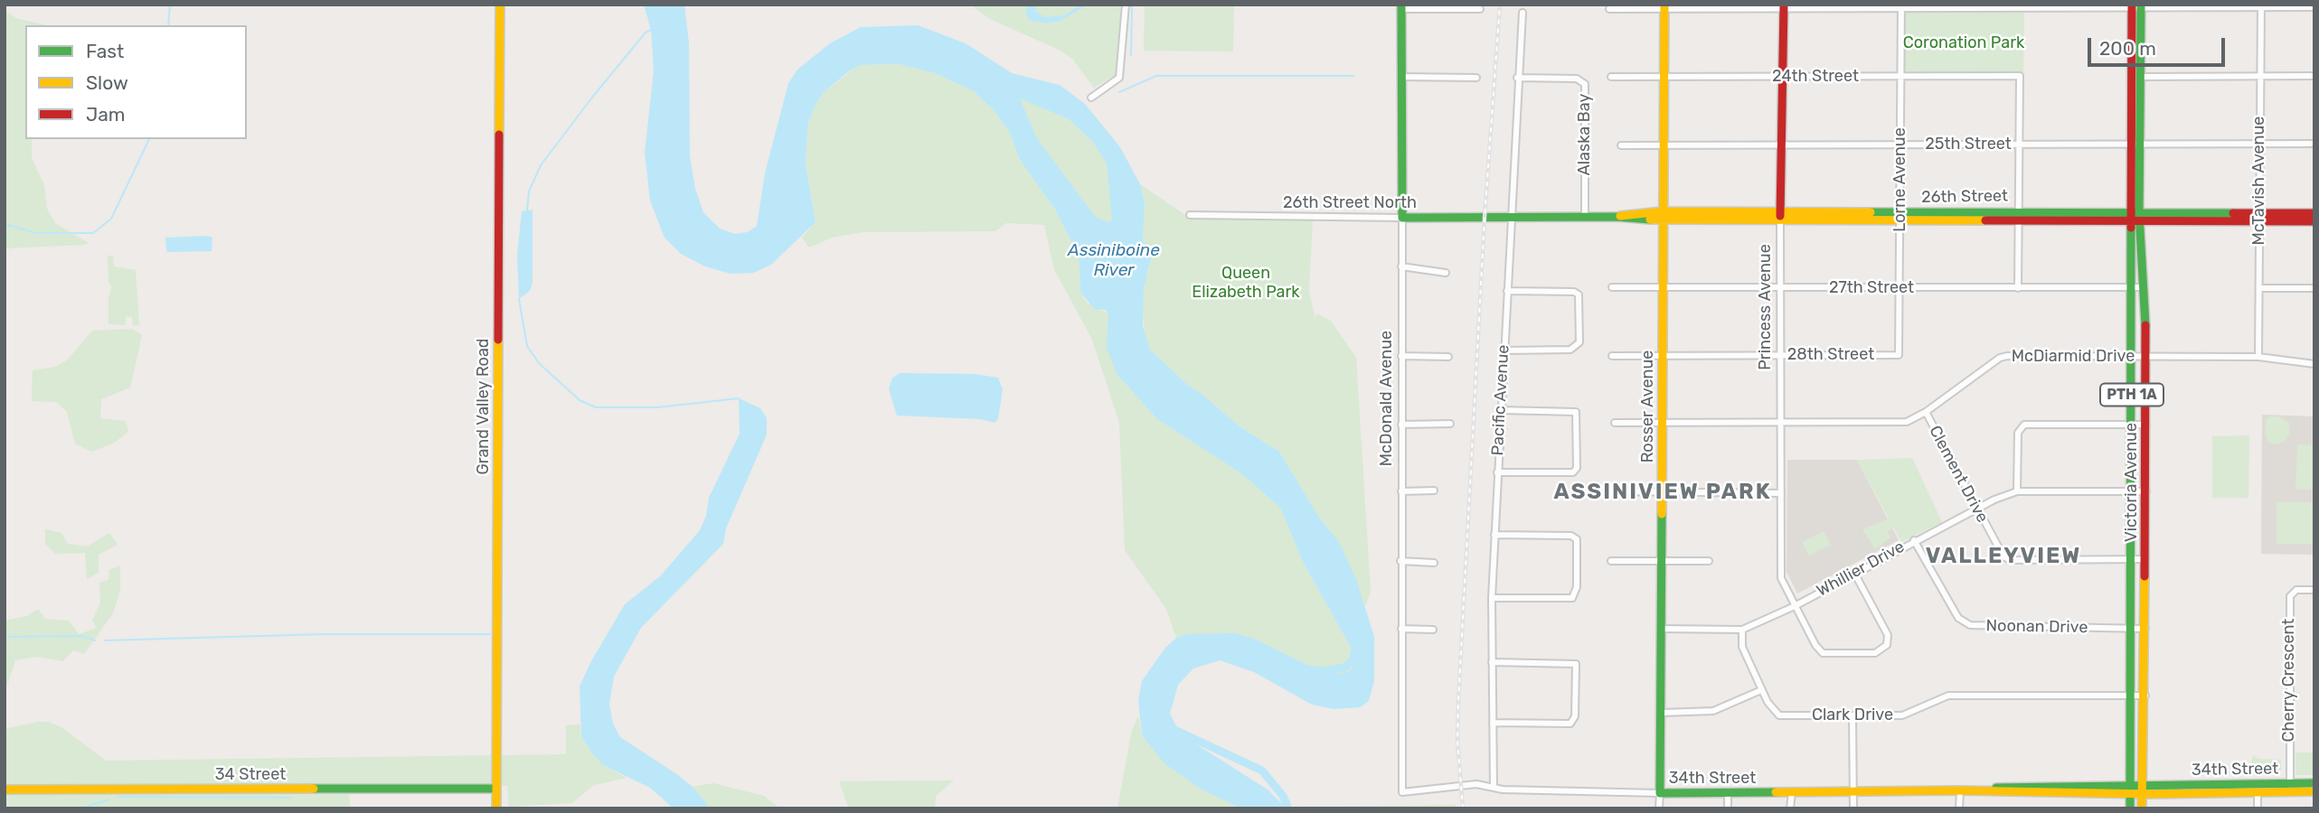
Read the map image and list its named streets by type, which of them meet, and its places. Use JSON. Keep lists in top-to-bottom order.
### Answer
{
  "streets": {
    "street": [
      "24th Street",
      "Alaska Bay",
      "25th Street",
      "Lorne Avenue",
      "McTavish Avenue",
      "26th Street",
      "26th Street North",
      "27th Street",
      "Princess Avenue",
      "28th Street",
      "McDiarmid Drive",
      "PTH 1A",
      "McDonald Avenue",
      "Pacific Avenue",
      "Grand Valley Road",
      "Rosser Avenue",
      "Clement Drive",
      "Victoria Avenue",
      "Whillier Drive",
      "Noonan Drive",
      "Cherry Crescent",
      "Clark Drive",
      "34th Street",
      "34 Street"
    ]
  },
  "crossings": [
    ["24th Street", "25th Street"],
    ["24th Street", "Lorne Avenue"],
    ["24th Street", "Princess Avenue"],
    ["24th Street", "Rosser Avenue"],
    ["Alaska Bay", "26th Street"],
    ["Alaska Bay", "Pacific Avenue"],
    ["25th Street", "Lorne Avenue"],
    ["25th Street", "McTavish Avenue"],
    ["25th Street", "Princess Avenue"],
    ["25th Street", "Rosser Avenue"],
    ["25th Street", "Victoria Avenue"],
    ["Lorne Avenue", "26th Street"],
    ["Lorne Avenue", "27th Street"],
    ["Lorne Avenue", "28th Street"],
    ["McTavish Avenue", "26th Street"],
    ["McTavish Avenue", "McDiarmid Drive"],
    ["26th Street", "26th Street North"],
    ["26th Street", "Princess Avenue"],
    ["26th Street", "Pacific Avenue"],
    ["26th Street", "Rosser Avenue"],
    ["26th Street", "Victoria Avenue"],
    ["26th Street North", "McDonald Avenue"],
    ["26th Street North", "Pacific Avenue"],
    ["27th Street", "Princess Avenue"],
    ["27th Street", "Rosser Avenue"],
    ["27th Street", "Victoria Avenue"],
    ["Princess Avenue", "28th Street"],
    ["Princess Avenue", "McDiarmid Drive"],
    ["Princess Avenue", "Whillier Drive"],
    ["28th Street", "Rosser Avenue"],
    ["McDiarmid Drive", "Rosser Avenue"],
    ["McDiarmid Drive", "Clement Drive"],
    ["McDiarmid Drive", "Victoria Avenue"],
    ["McDonald Avenue", "34th Street"],
    ["Pacific Avenue", "34th Street"],
    ["Grand Valley Road", "34 Street"],
    ["Rosser Avenue", "Whillier Drive"],
    ["Rosser Avenue", "34th Street"],
    ["Clement Drive", "Victoria Avenue"],
    ["Clement Drive", "Whillier Drive"],
    ["Victoria Avenue", "Whillier Drive"],
    ["Victoria Avenue", "Noonan Drive"],
    ["Victoria Avenue", "Clark Drive"],
    ["Victoria Avenue", "34th Street"],
    ["Whillier Drive", "Noonan Drive"],
    ["Whillier Drive", "Clark Drive"],
    ["Cherry Crescent", "34th Street"]
  ],
  "districts": ["ASSINIVIEW PARK", "VALLEYVIEW"],
  "water": ["Assiniboine River"],
  "parks": ["Coronation Park", "Queen Elizabeth Park"],
  "legend": ["Fast", "Slow", "Jam"],
  "scale_bar": "200 m"
}
